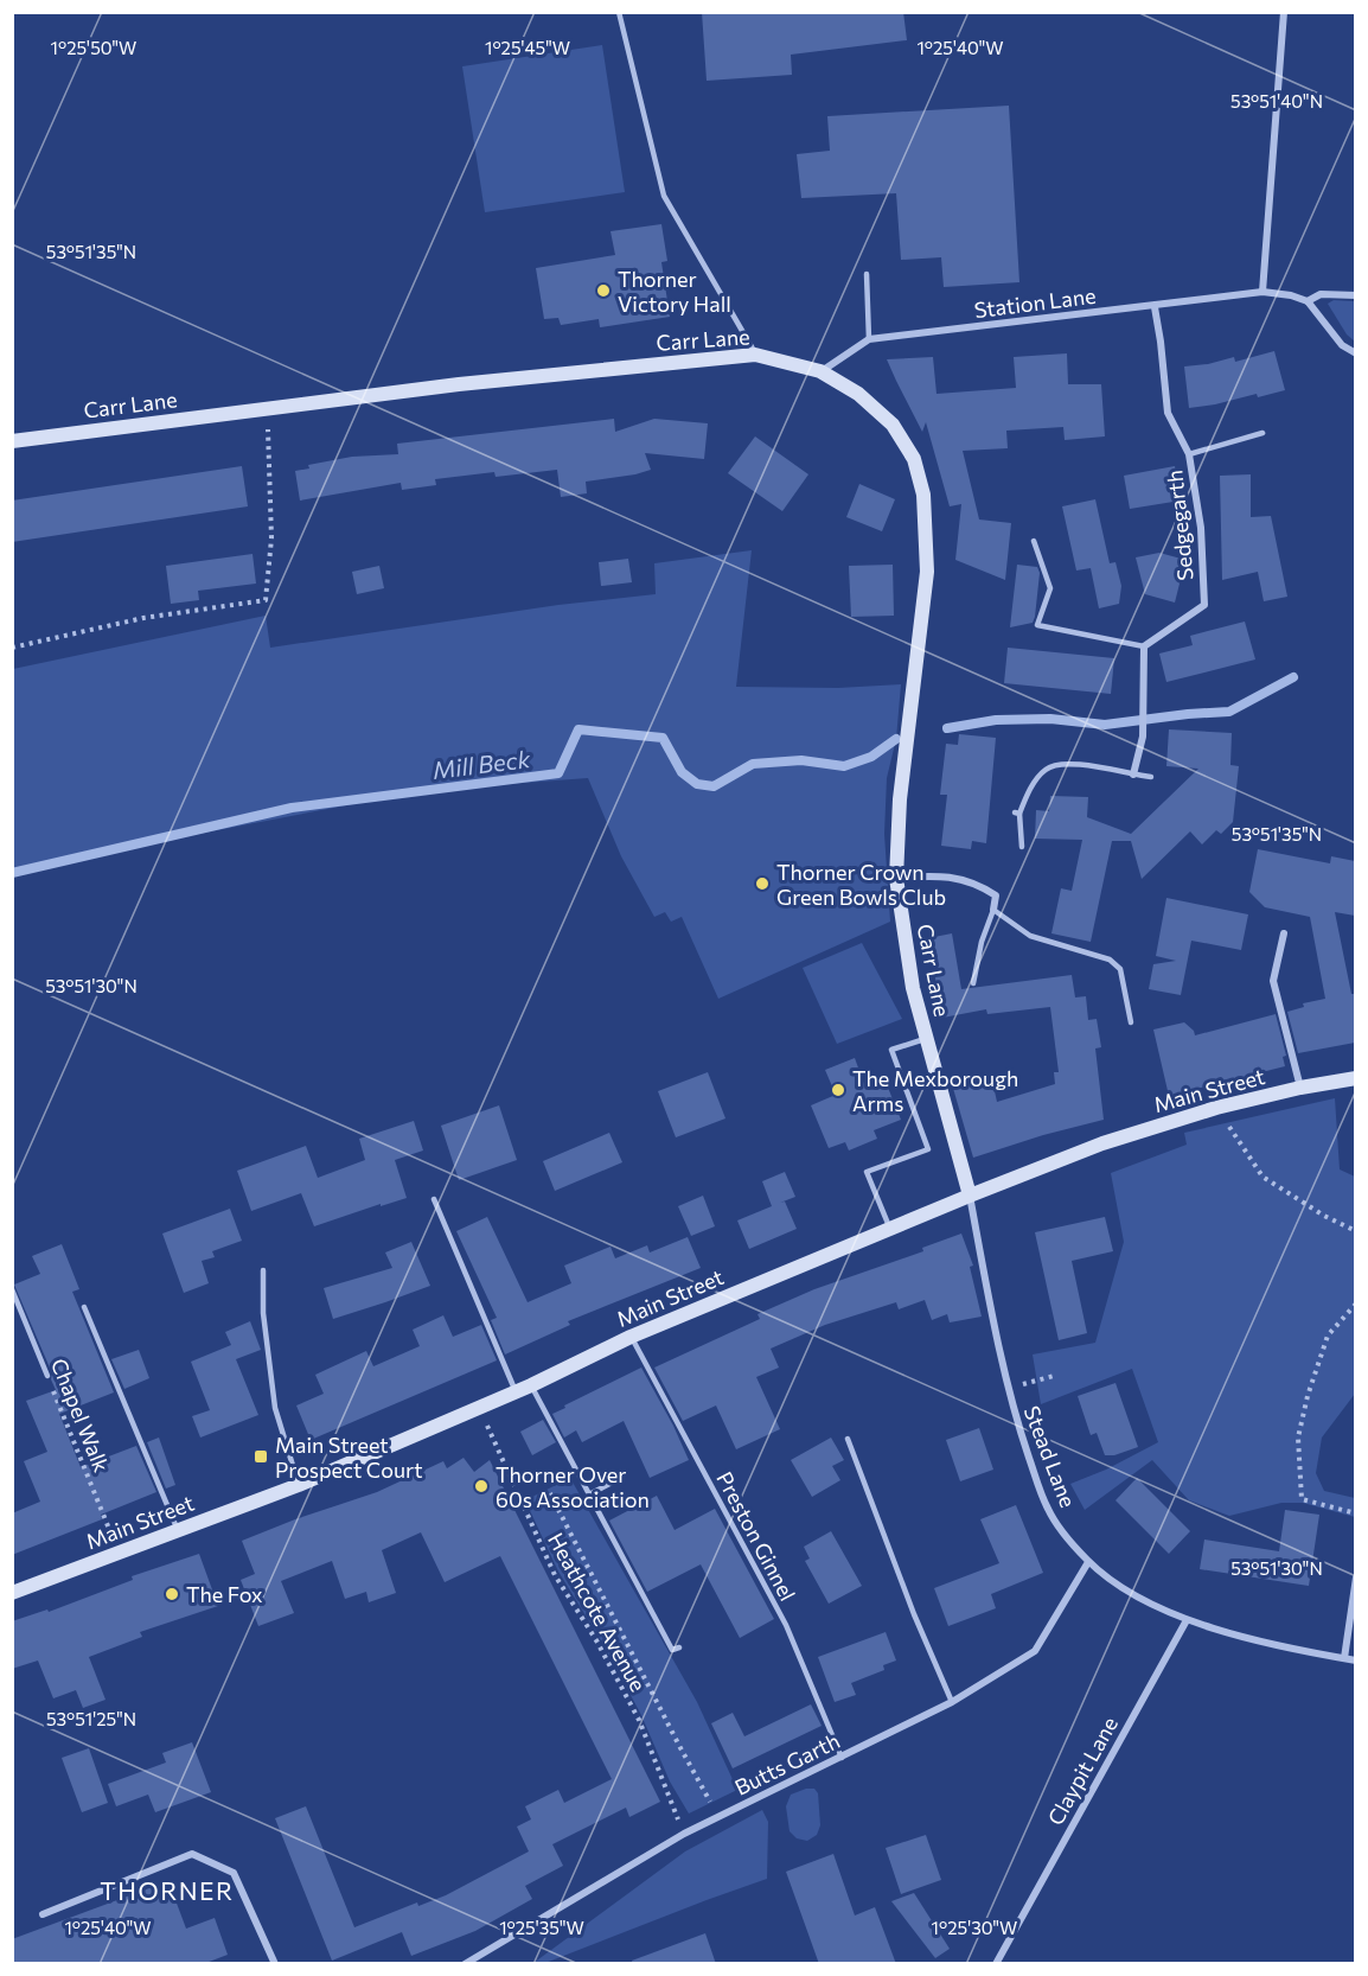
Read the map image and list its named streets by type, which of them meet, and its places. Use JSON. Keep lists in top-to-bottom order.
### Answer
{
  "streets": {
    "street": [
      "Station Lane",
      "Carr Lane",
      "Sedgegarth",
      "Main Street",
      "Stead Lane",
      "Butts Garth",
      "Claypit Lane"
    ],
    "lane": ["Chapel Walk", "Preston Ginnel"],
    "path": ["Heathcote Avenue"]
  },
  "crossings": [
    ["Station Lane", "Carr Lane"],
    ["Station Lane", "Sedgegarth"],
    ["Carr Lane", "Main Street"],
    ["Carr Lane", "Stead Lane"],
    ["Main Street", "Chapel Walk"],
    ["Main Street", "Stead Lane"],
    ["Main Street", "Preston Ginnel"],
    ["Main Street", "Heathcote Avenue"],
    ["Stead Lane", "Butts Garth"],
    ["Stead Lane", "Claypit Lane"],
    ["Preston Ginnel", "Butts Garth"],
    ["Heathcote Avenue", "Butts Garth"]
  ],
  "districts": ["THORNER"],
  "water": ["Mill Beck"],
  "places": {
    "other": [
      "Thorner Victory Hall",
      "Thorner Crown Green Bowls Club",
      "The Mexborough Arms",
      "Thorner Over 60s Association",
      "The Fox"
    ],
    "transit": ["Main Street Prospect Court"]
  },
  "coordinates": [
    "1°25'50\"W",
    "1°25'45\"W",
    "1°25'40\"W",
    "53°51'40\"N",
    "53°51'35\"N",
    "53°51'30\"N",
    "53°51'25\"N",
    "1°25'35\"W",
    "1°25'30\"W"
  ]
}
